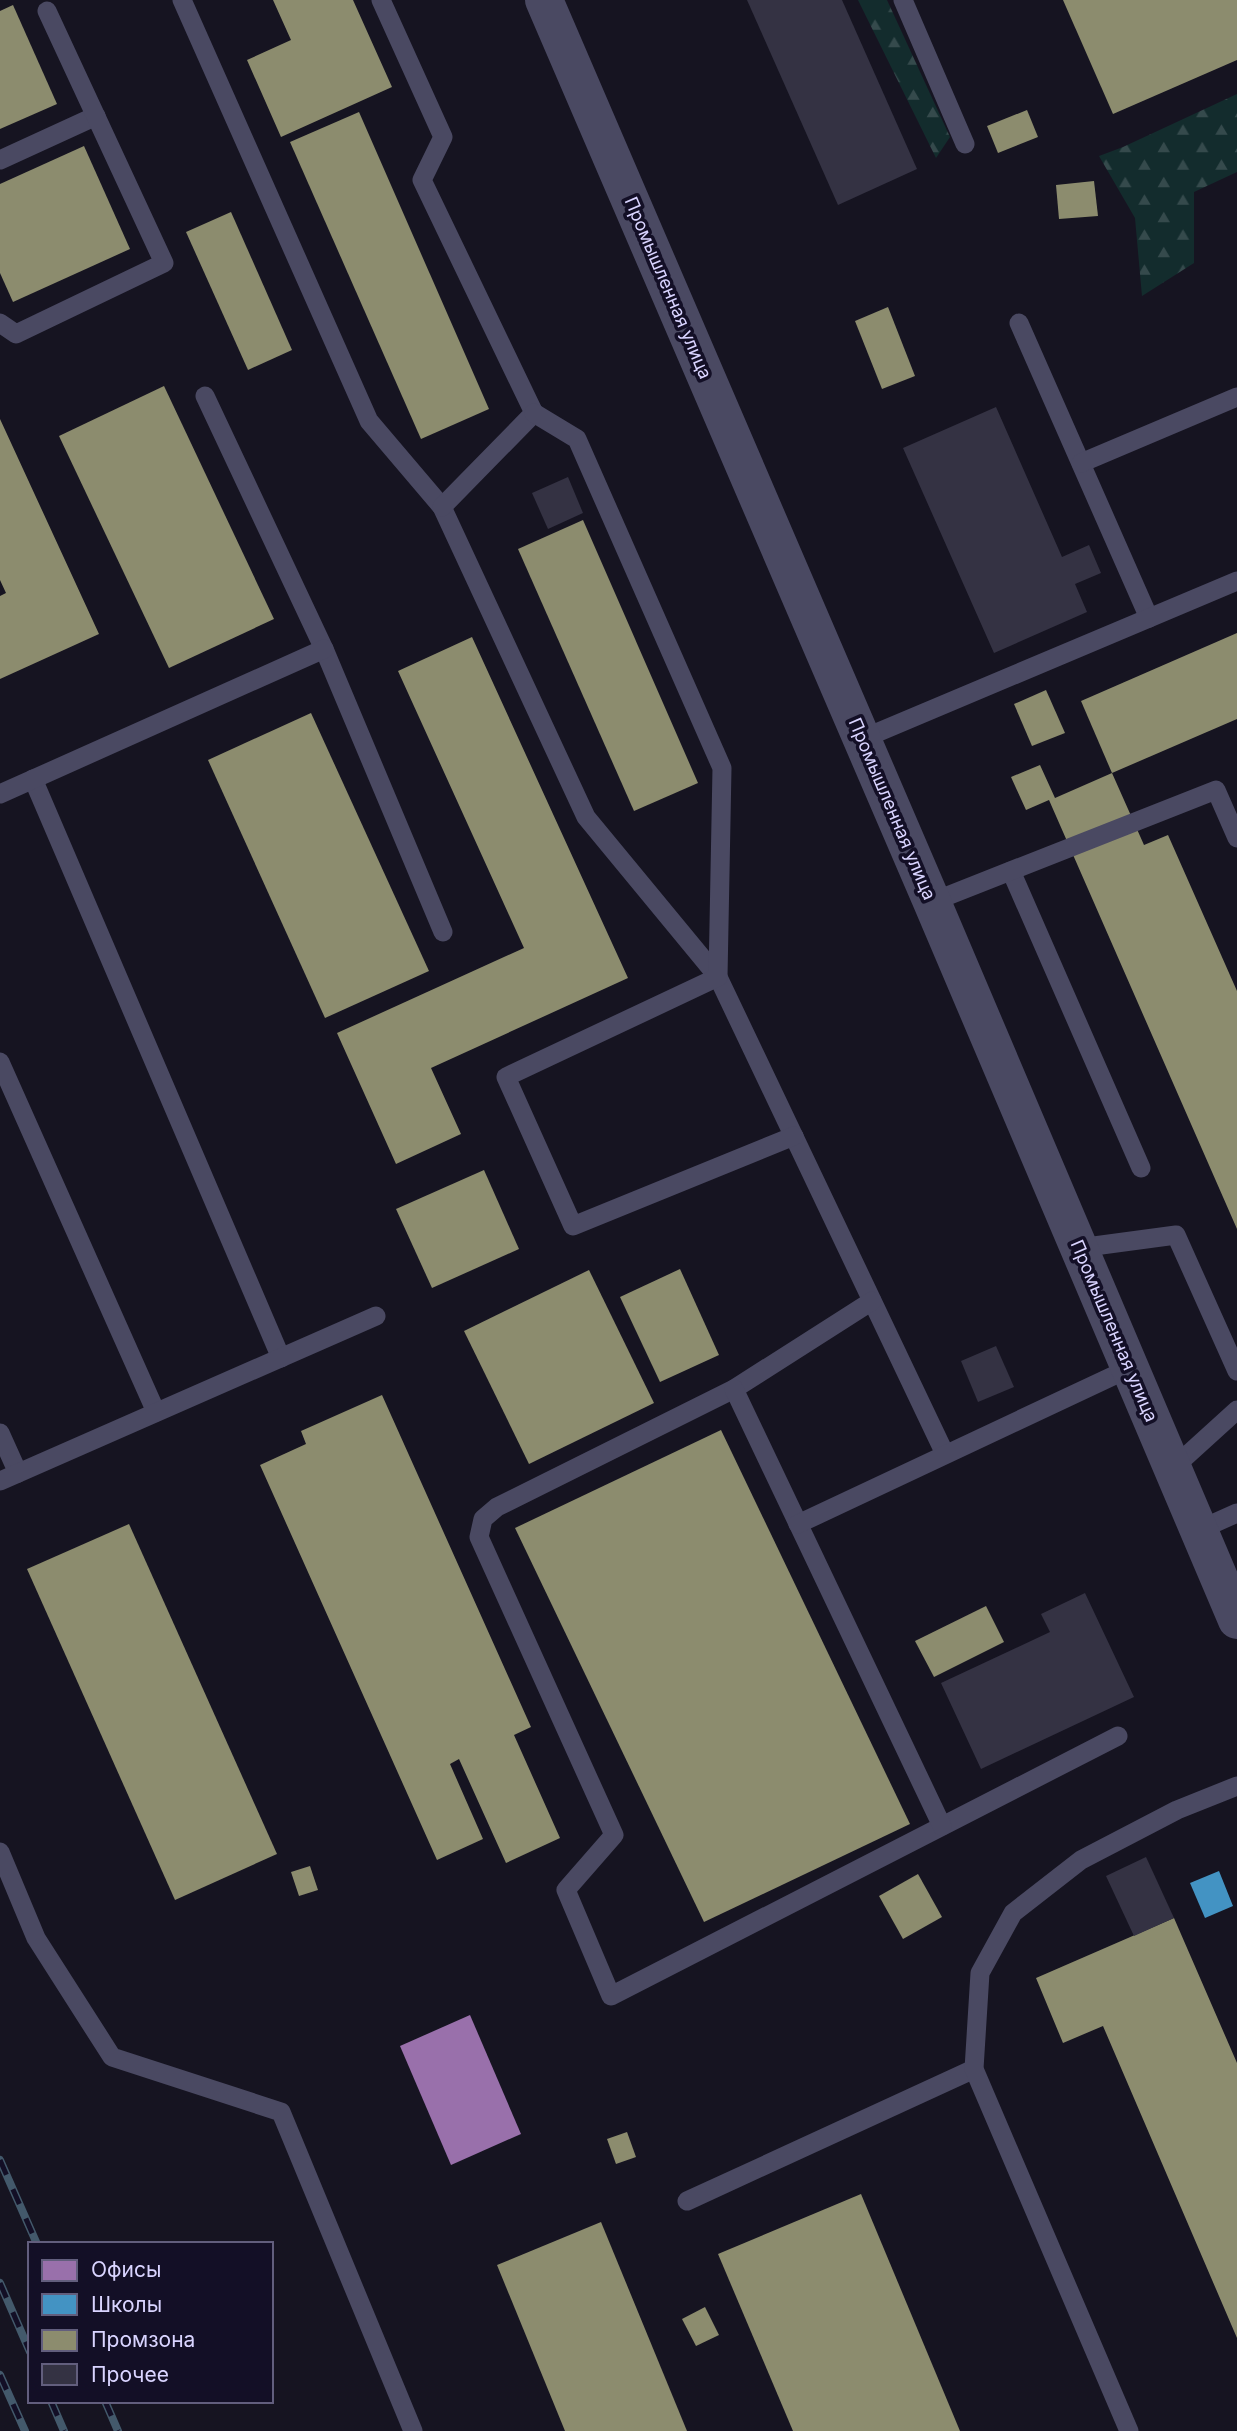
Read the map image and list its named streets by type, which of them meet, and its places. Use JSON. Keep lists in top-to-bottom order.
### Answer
{
  "streets": {
    "street": ["Промышленная улица"]
  },
  "legend": [
    "Офисы",
    "Школы",
    "Промзона",
    "Прочее"
  ]
}
